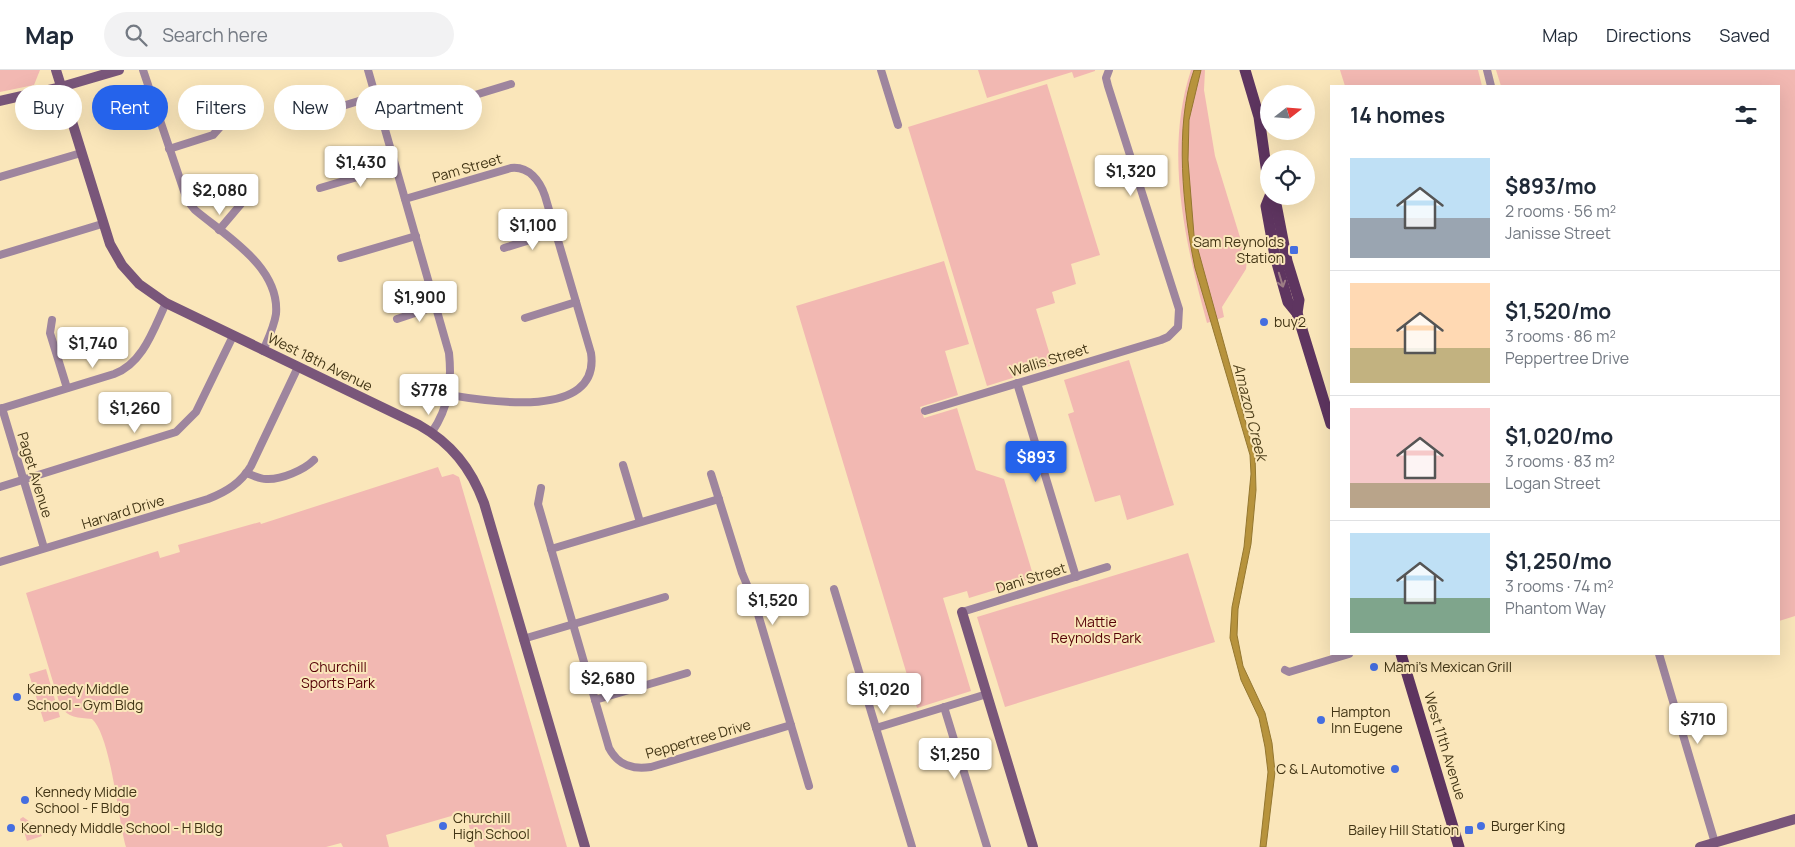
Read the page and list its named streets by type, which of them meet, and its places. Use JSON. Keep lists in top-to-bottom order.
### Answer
{
  "streets": {
    "main road": ["West 11th Avenue"],
    "street": [
      "Pam Street",
      "Wallis Street",
      "West 18th Avenue",
      "Paget Avenue",
      "Harvard Drive",
      "Dani Street",
      "Peppertree Drive"
    ]
  },
  "crossings": [
    ["West 18th Avenue", "Harvard Drive"],
    ["Paget Avenue", "Harvard Drive"]
  ],
  "water": ["Amazon Creek"],
  "parks": ["Mattie Reynolds Park", "Churchill Sports Park"],
  "places": {
    "transit": ["Sam Reynolds Station", "Bailey Hill Station"],
    "other": [
      "buy2",
      "Mami's Mexican Grill",
      "Kennedy Middle School - Gym Bldg",
      "Hampton Inn Eugene",
      "C & L Automotive",
      "Kennedy Middle School - F Bldg",
      "Churchill High School",
      "Burger King",
      "Kennedy Middle School - H Bldg"
    ]
  },
  "north": "right",
  "page": {
    "header": "Map",
    "search": "Search here",
    "nav": ["Map", "Directions", "Saved"],
    "chip": [
      "Buy",
      "Rent",
      "Filters",
      "New",
      "Apartment"
    ],
    "heading": "14 homes",
    "list": [
      {
        "name": "$893/mo",
        "note": "2 rooms · 56 m² · Janisse Street"
      },
      {
        "name": "$1,520/mo",
        "note": "3 rooms · 86 m² · Peppertree Drive"
      },
      {
        "name": "$1,020/mo",
        "note": "3 rooms · 83 m² · Logan Street"
      },
      {
        "name": "$1,250/mo",
        "note": "3 rooms · 74 m² · Phantom Way"
      }
    ],
    "price": [
      "$1,430",
      "$1,320",
      "$2,080",
      "$1,100",
      "$1,900",
      "$1,740",
      "$778",
      "$1,260",
      "$893",
      "$1,520",
      "$2,680",
      "$1,020",
      "$710",
      "$1,250"
    ]
  }
}
